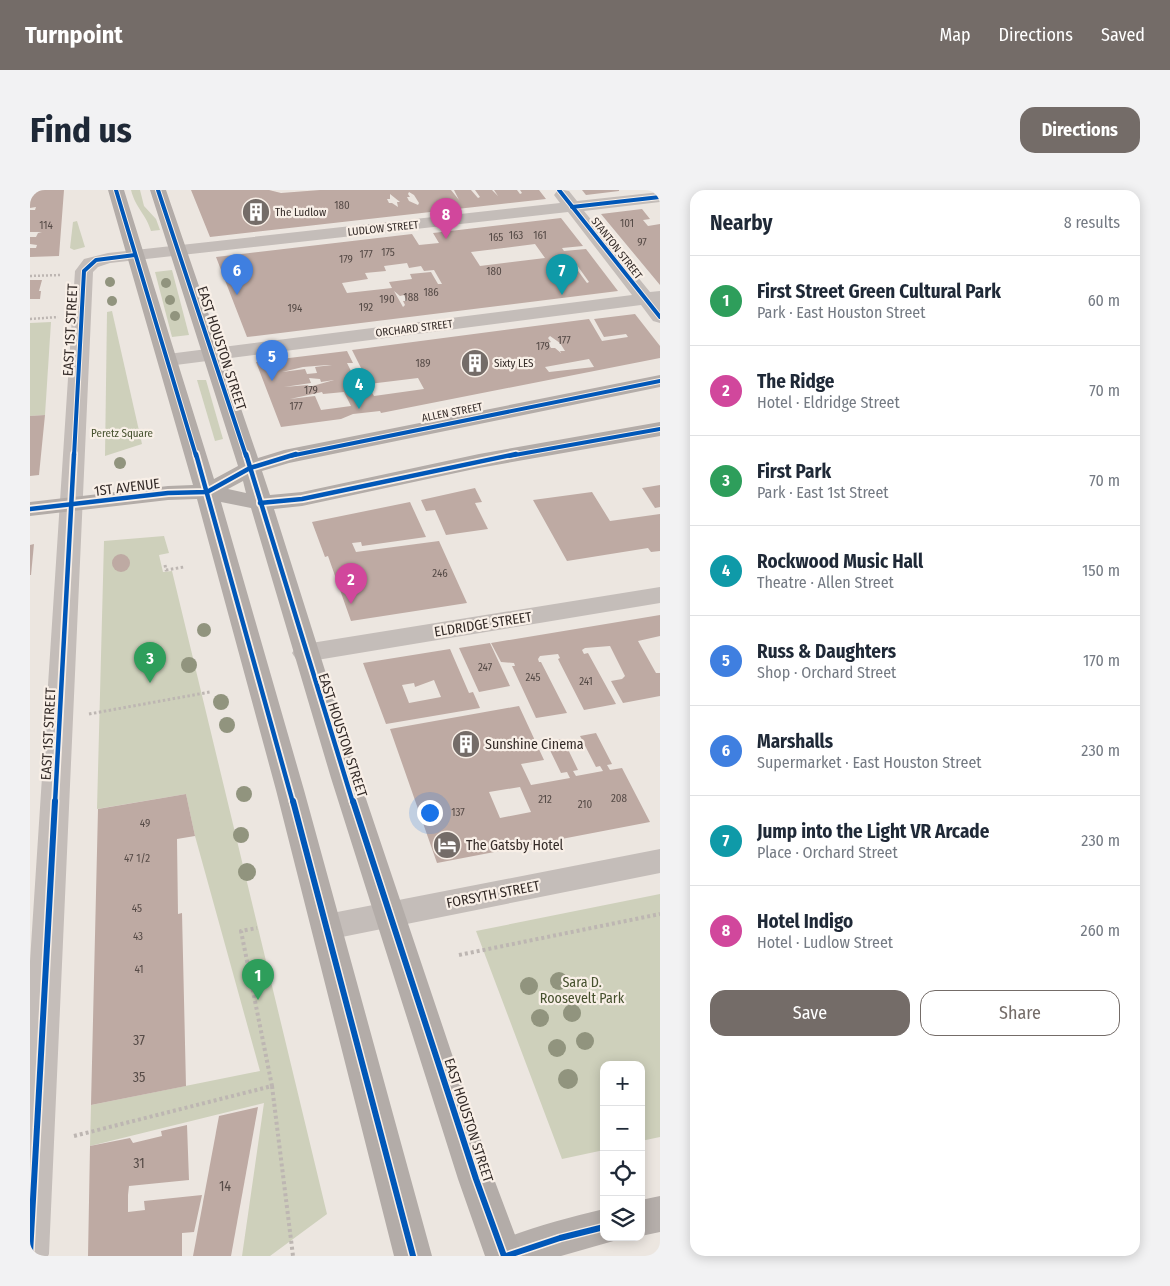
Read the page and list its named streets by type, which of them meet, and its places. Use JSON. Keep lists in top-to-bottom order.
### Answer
{
  "streets": {
    "main road": ["EAST HOUSTON STREET", "ALLEN STREET", "1ST AVENUE"],
    "street": [
      "LUDLOW STREET",
      "STANTON STREET",
      "ORCHARD STREET",
      "EAST 1ST STREET",
      "ELDRIDGE STREET",
      "FORSYTH STREET"
    ]
  },
  "crossings": [
    ["LUDLOW STREET", "STANTON STREET"],
    ["LUDLOW STREET", "EAST 1ST STREET"],
    ["LUDLOW STREET", "EAST HOUSTON STREET"],
    ["STANTON STREET", "ORCHARD STREET"],
    ["ORCHARD STREET", "EAST HOUSTON STREET"],
    ["EAST 1ST STREET", "1ST AVENUE"],
    ["EAST HOUSTON STREET", "ALLEN STREET"],
    ["EAST HOUSTON STREET", "1ST AVENUE"],
    ["EAST HOUSTON STREET", "ELDRIDGE STREET"],
    ["EAST HOUSTON STREET", "FORSYTH STREET"],
    ["ALLEN STREET", "1ST AVENUE"]
  ],
  "parks": ["Peretz Square", "Sara D. Roosevelt Park"],
  "places": {
    "building": ["The Ludlow", "Sixty LES", "Sunshine Cinema"],
    "hotel": ["The Gatsby Hotel"]
  },
  "house_numbers": [
    "180",
    "101",
    "114",
    "163",
    "161",
    "165",
    "97",
    "175",
    "177",
    "179",
    "180",
    "186",
    "188",
    "190",
    "192",
    "194",
    "177",
    "179",
    "189",
    "179",
    "177",
    "246",
    "247",
    "245",
    "241",
    "208",
    "212",
    "210",
    "137",
    "49",
    "47 1/2",
    "45",
    "43",
    "41",
    "37",
    "35",
    "31",
    "14"
  ],
  "page": {
    "header": "Turnpoint",
    "nav": ["Map", "Directions", "Saved"],
    "buttons": [
      "Directions",
      ["Save", "Share"]
    ],
    "title": "Find us",
    "heading": ["Nearby", "8 results"],
    "pins": [
      "8",
      "6",
      "7",
      "5",
      "4",
      "2",
      "3",
      "1"
    ],
    "list": [
      {
        "mark": "1",
        "name": "First Street Green Cultural Park",
        "note": "Park · East Houston Street",
        "value": "60 m"
      },
      {
        "mark": "2",
        "name": "The Ridge",
        "note": "Hotel · Eldridge Street",
        "value": "70 m"
      },
      {
        "mark": "3",
        "name": "First Park",
        "note": "Park · East 1st Street",
        "value": "70 m"
      },
      {
        "mark": "4",
        "name": "Rockwood Music Hall",
        "note": "Theatre · Allen Street",
        "value": "150 m"
      },
      {
        "mark": "5",
        "name": "Russ & Daughters",
        "note": "Shop · Orchard Street",
        "value": "170 m"
      },
      {
        "mark": "6",
        "name": "Marshalls",
        "note": "Supermarket · East Houston Street",
        "value": "230 m"
      },
      {
        "mark": "7",
        "name": "Jump into the Light VR Arcade",
        "note": "Place · Orchard Street",
        "value": "230 m"
      },
      {
        "mark": "8",
        "name": "Hotel Indigo",
        "note": "Hotel · Ludlow Street",
        "value": "260 m"
      }
    ],
    "map_buttons": ["+", "−"]
  }
}
